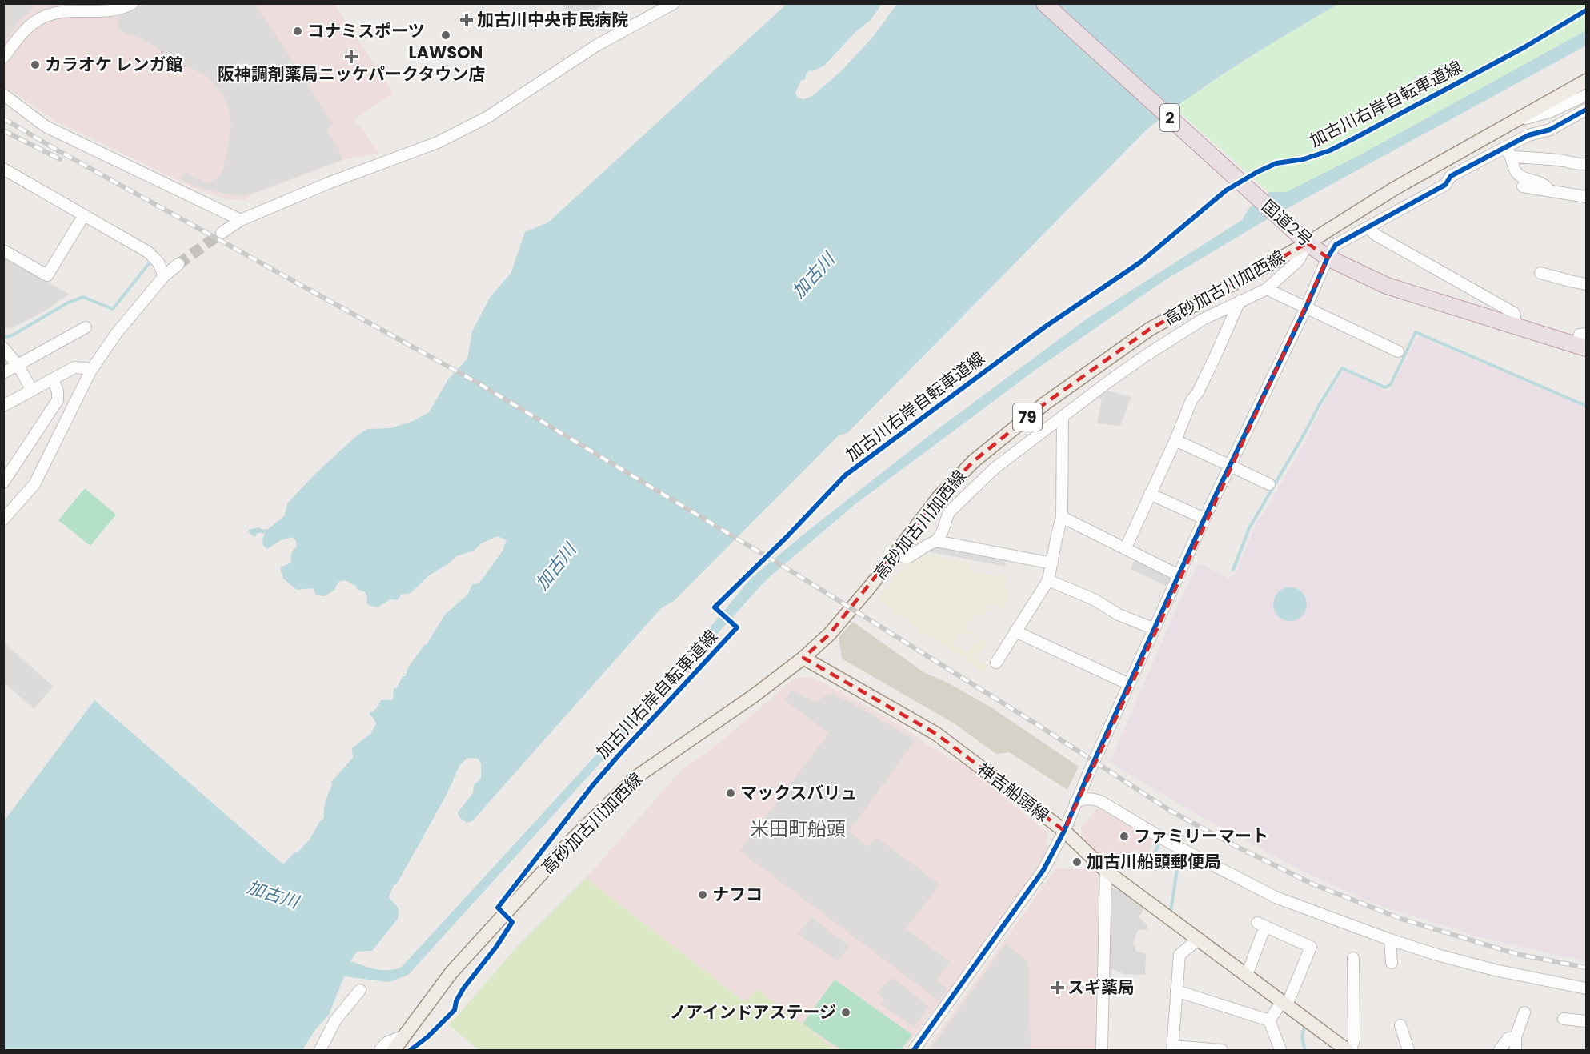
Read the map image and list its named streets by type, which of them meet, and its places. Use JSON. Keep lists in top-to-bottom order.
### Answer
{
  "streets": {
    "highway": ["2", "国道2号"],
    "main road": ["高砂加古川加西線", "79", "神吉船頭線"],
    "cycle path": ["加古川右岸自転車道線"]
  },
  "crossings": [
    ["国道2号", "高砂加古川加西線"],
    ["高砂加古川加西線", "神吉船頭線"]
  ],
  "districts": ["米田町船頭"],
  "water": ["加古川"],
  "places": {
    "health": ["加古川中央市民病院", "阪神調剤薬局ニッケパークタウン店", "スギ薬局"],
    "other": [
      "コナミスポーツ",
      "LAWSON",
      "カラオケ レンガ館",
      "マックスバリュ",
      "ファミリーマート",
      "加古川船頭郵便局",
      "ナフコ",
      "ノアインドアステージ"
    ]
  }
}
